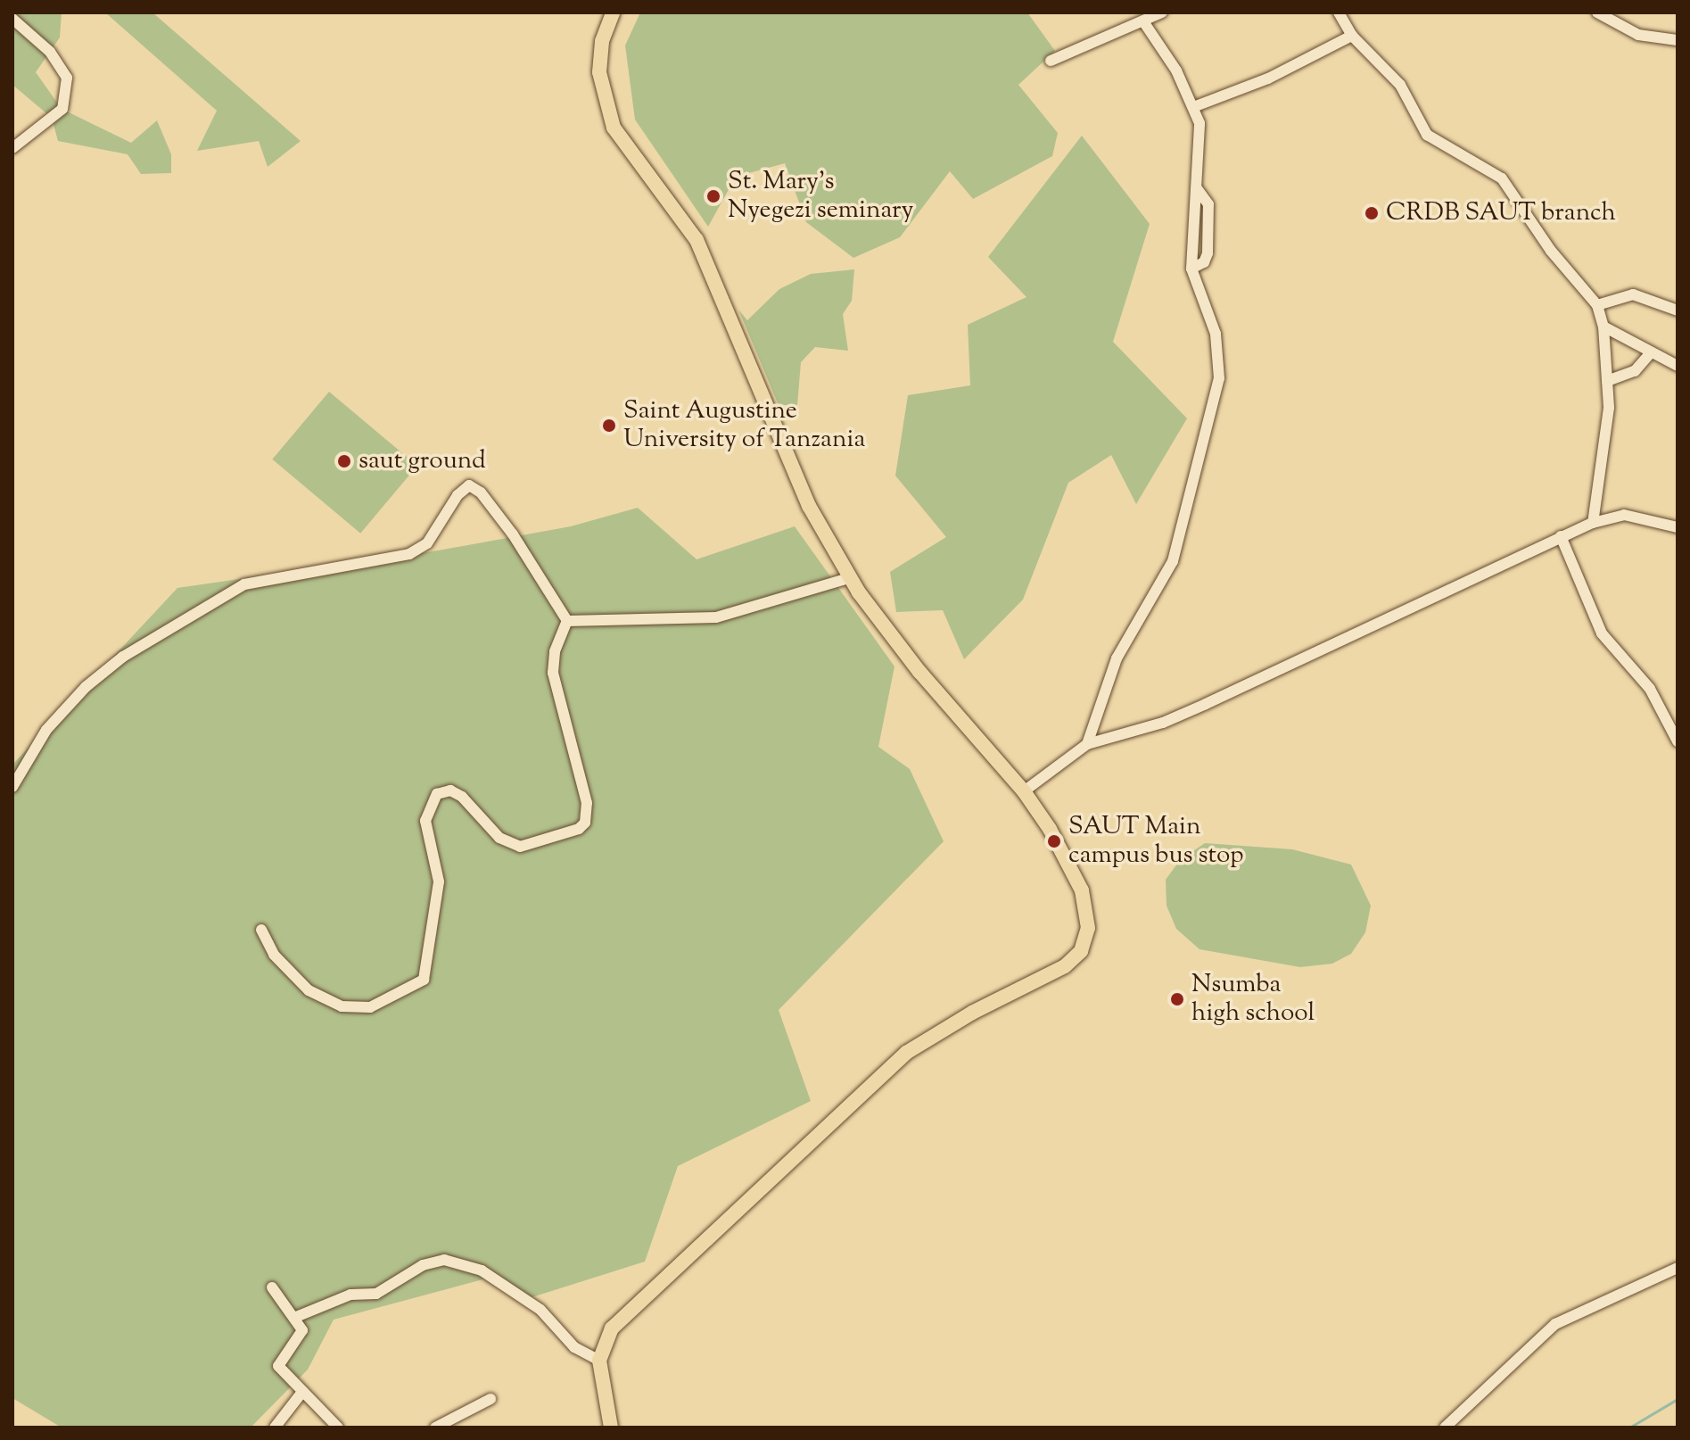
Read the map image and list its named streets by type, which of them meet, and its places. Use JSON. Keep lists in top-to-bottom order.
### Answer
{
  "places": [
    "St. Mary's Nyegezi seminary",
    "CRDB SAUT branch",
    "Saint Augustine University of Tanzania",
    "saut ground",
    "SAUT Main campus bus stop",
    "Nsumba high school"
  ]
}
